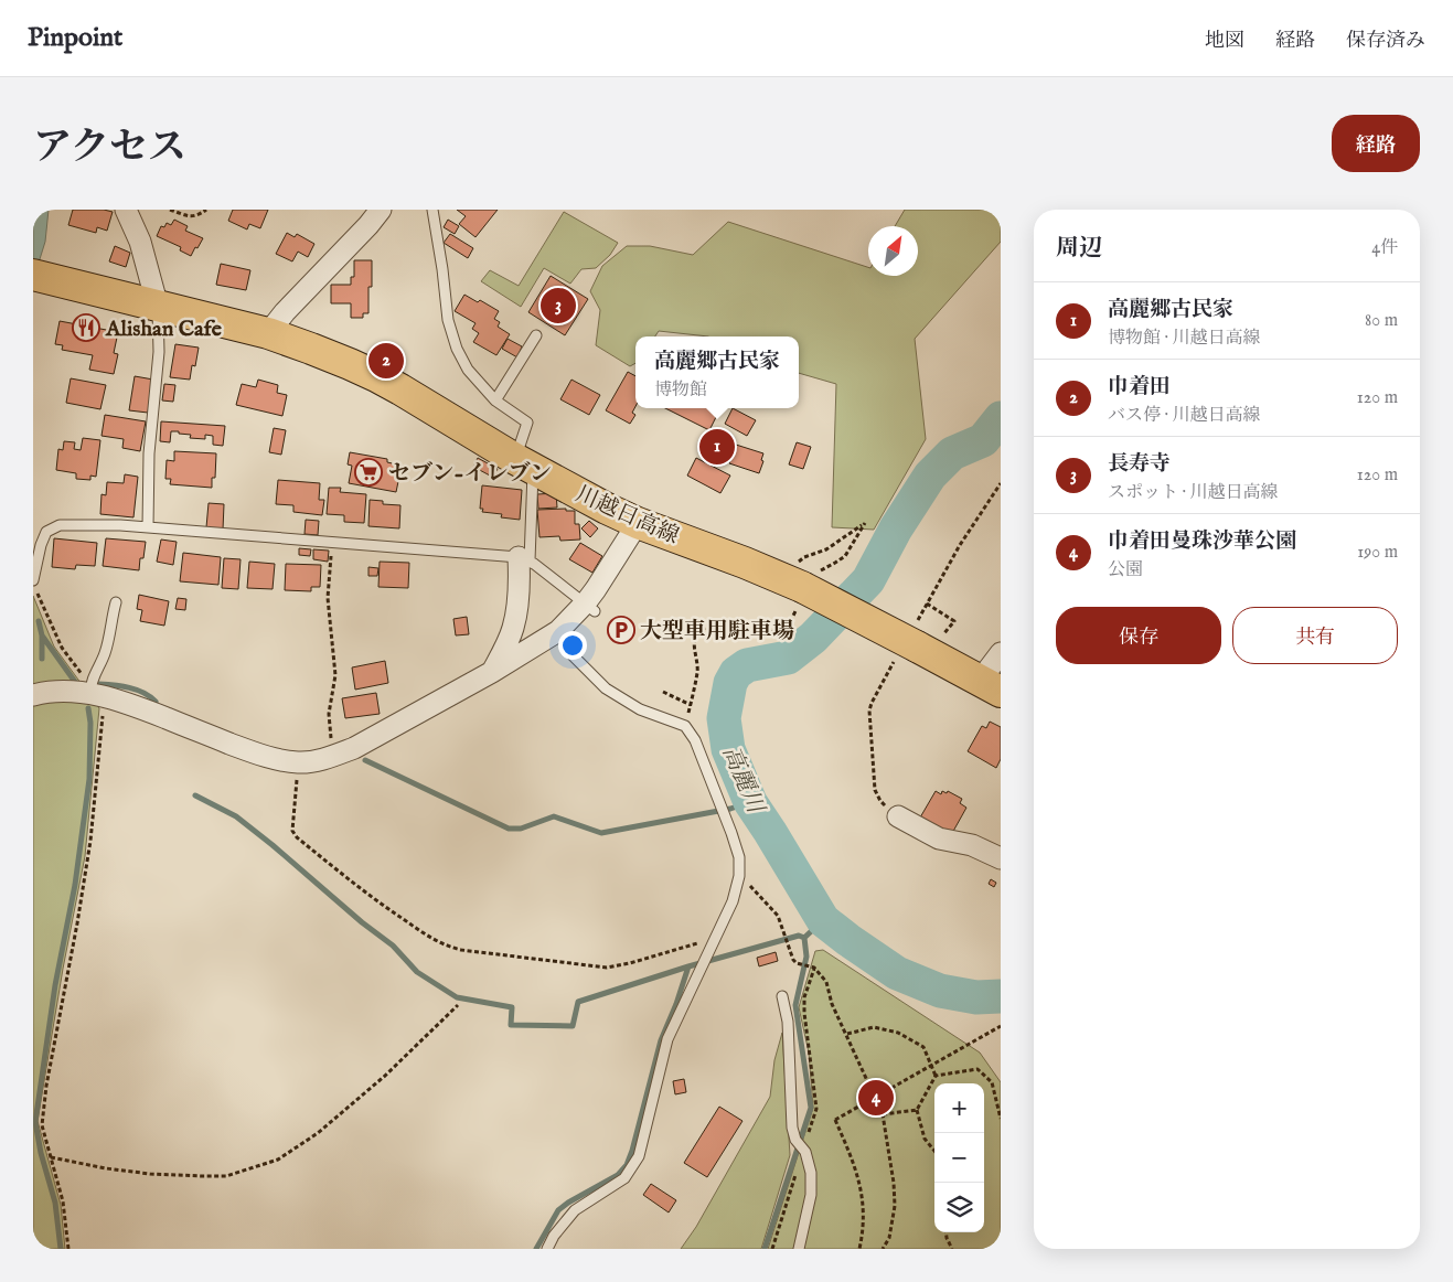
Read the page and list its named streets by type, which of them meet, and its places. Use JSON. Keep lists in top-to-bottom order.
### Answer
{
  "streets": {
    "main road": ["川越日高線"]
  },
  "water": ["高麗川"],
  "places": {
    "restaurant": ["Alishan Cafe"],
    "supermarket": ["セブン-イレブン"],
    "parking": ["大型車用駐車場"]
  },
  "north": "top right",
  "page": {
    "header": "Pinpoint",
    "nav": ["地図", "経路", "保存済み"],
    "title": "アクセス",
    "buttons": [
      "経路",
      ["保存", "共有"]
    ],
    "heading": ["周辺", "4件"],
    "list": [
      {
        "mark": "1",
        "name": "高麗郷古民家",
        "note": "博物館 · 川越日高線",
        "value": "80 m"
      },
      {
        "mark": "2",
        "name": "巾着田",
        "note": "バス停 · 川越日高線",
        "value": "120 m"
      },
      {
        "mark": "3",
        "name": "長寿寺",
        "note": "スポット · 川越日高線",
        "value": "120 m"
      },
      {
        "mark": "4",
        "name": "巾着田曼珠沙華公園",
        "note": "公園",
        "value": "190 m"
      }
    ],
    "pins": [
      "3",
      "2",
      "1",
      "4"
    ],
    "popup": ["高麗郷古民家", "博物館"],
    "map_buttons": ["+", "−"]
  }
}
